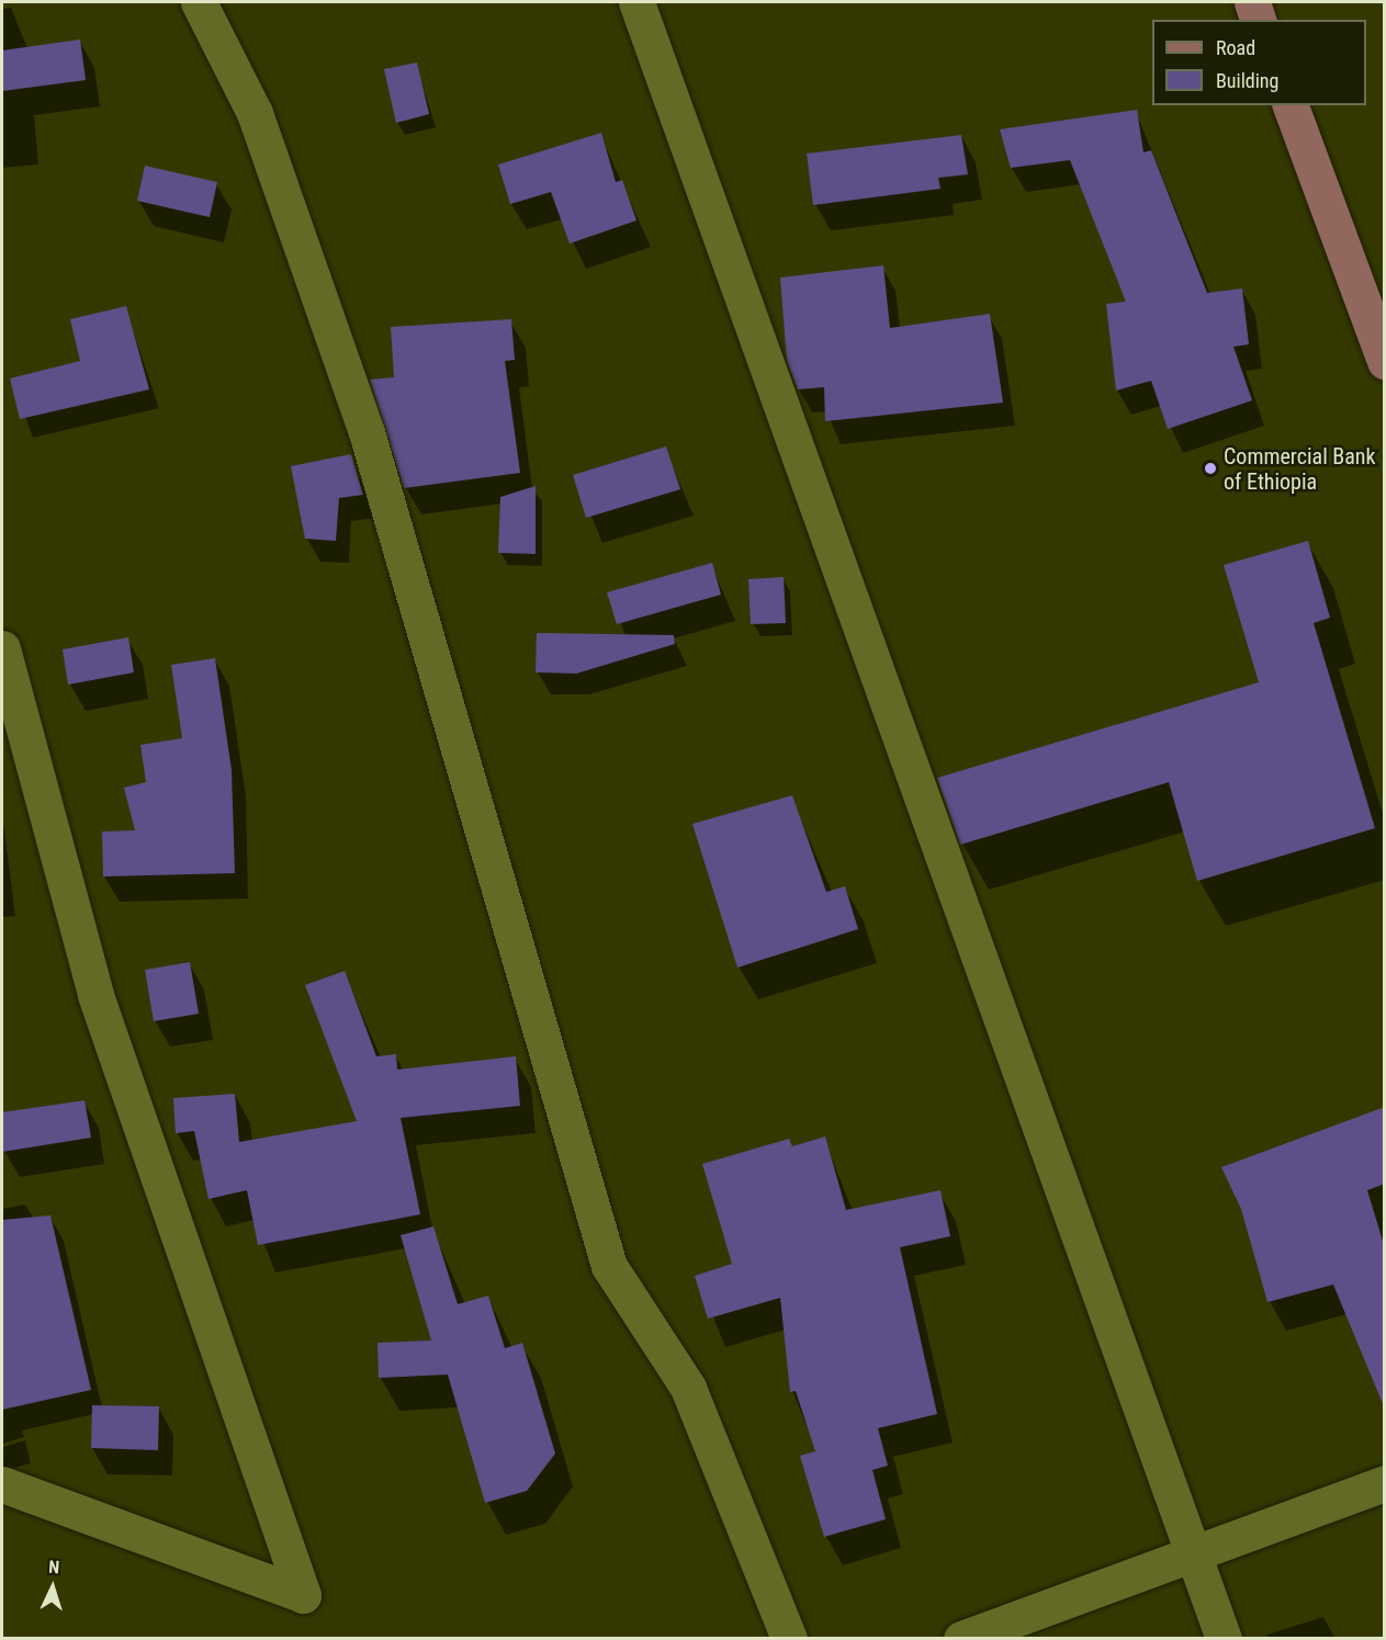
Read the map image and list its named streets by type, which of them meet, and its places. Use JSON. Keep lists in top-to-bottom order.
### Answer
{
  "places": ["Commercial Bank of Ethiopia"],
  "legend": ["Road", "Building"],
  "north": "top"
}
